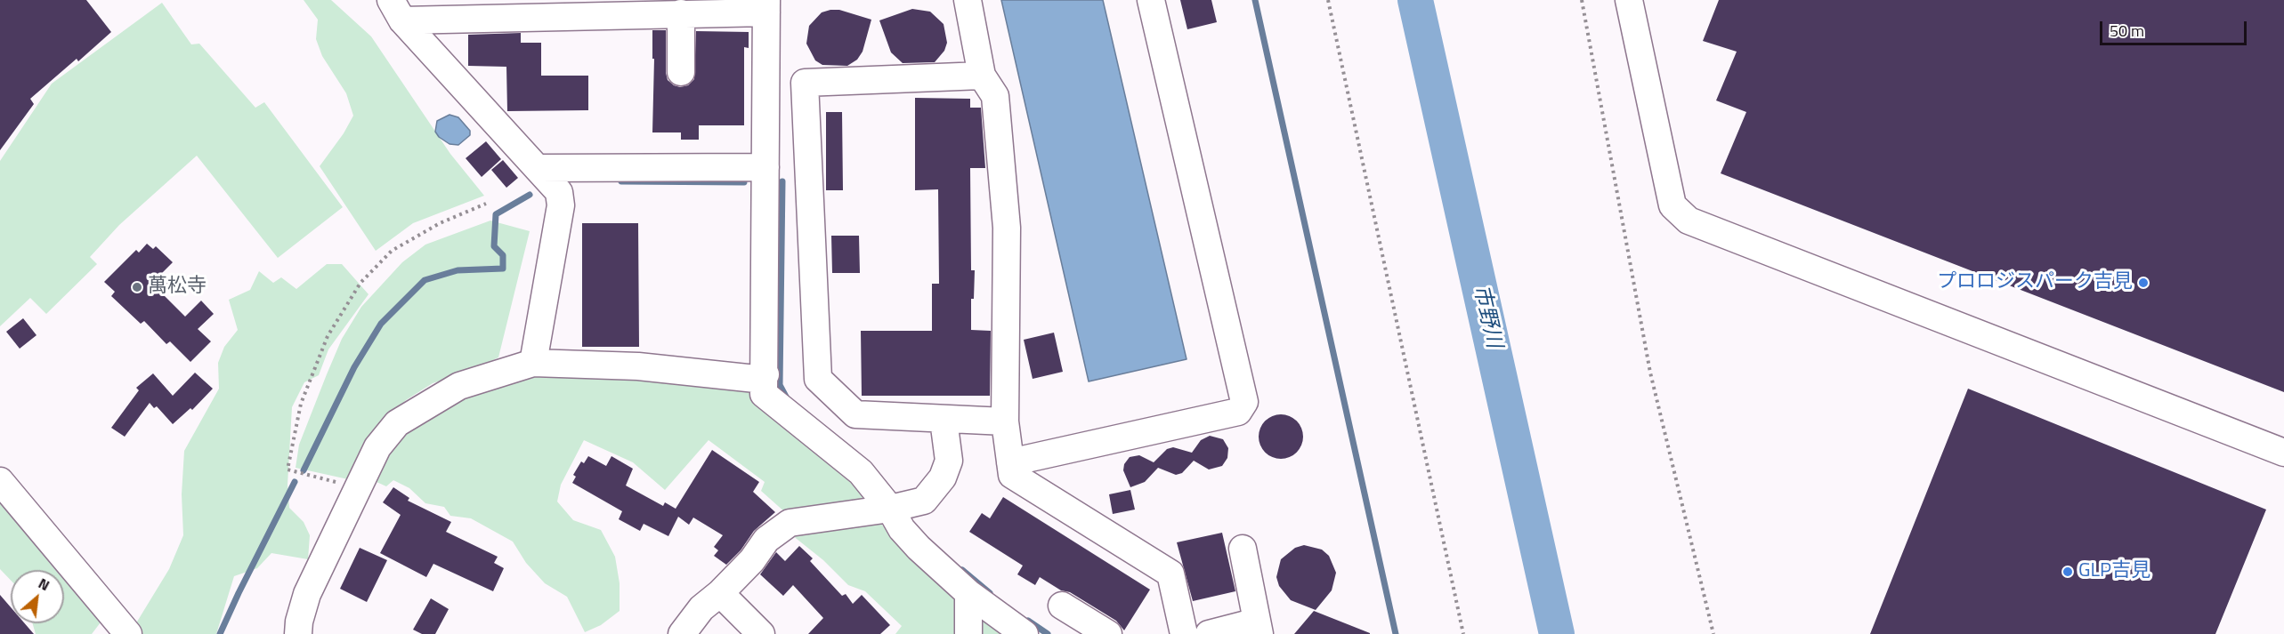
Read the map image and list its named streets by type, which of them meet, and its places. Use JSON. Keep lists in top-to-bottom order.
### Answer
{
  "water": ["市野川"],
  "places": ["プロロジスパーク吉見", "萬松寺", "GLP吉見"],
  "scale_bar": "50 m",
  "north": "top right"
}
